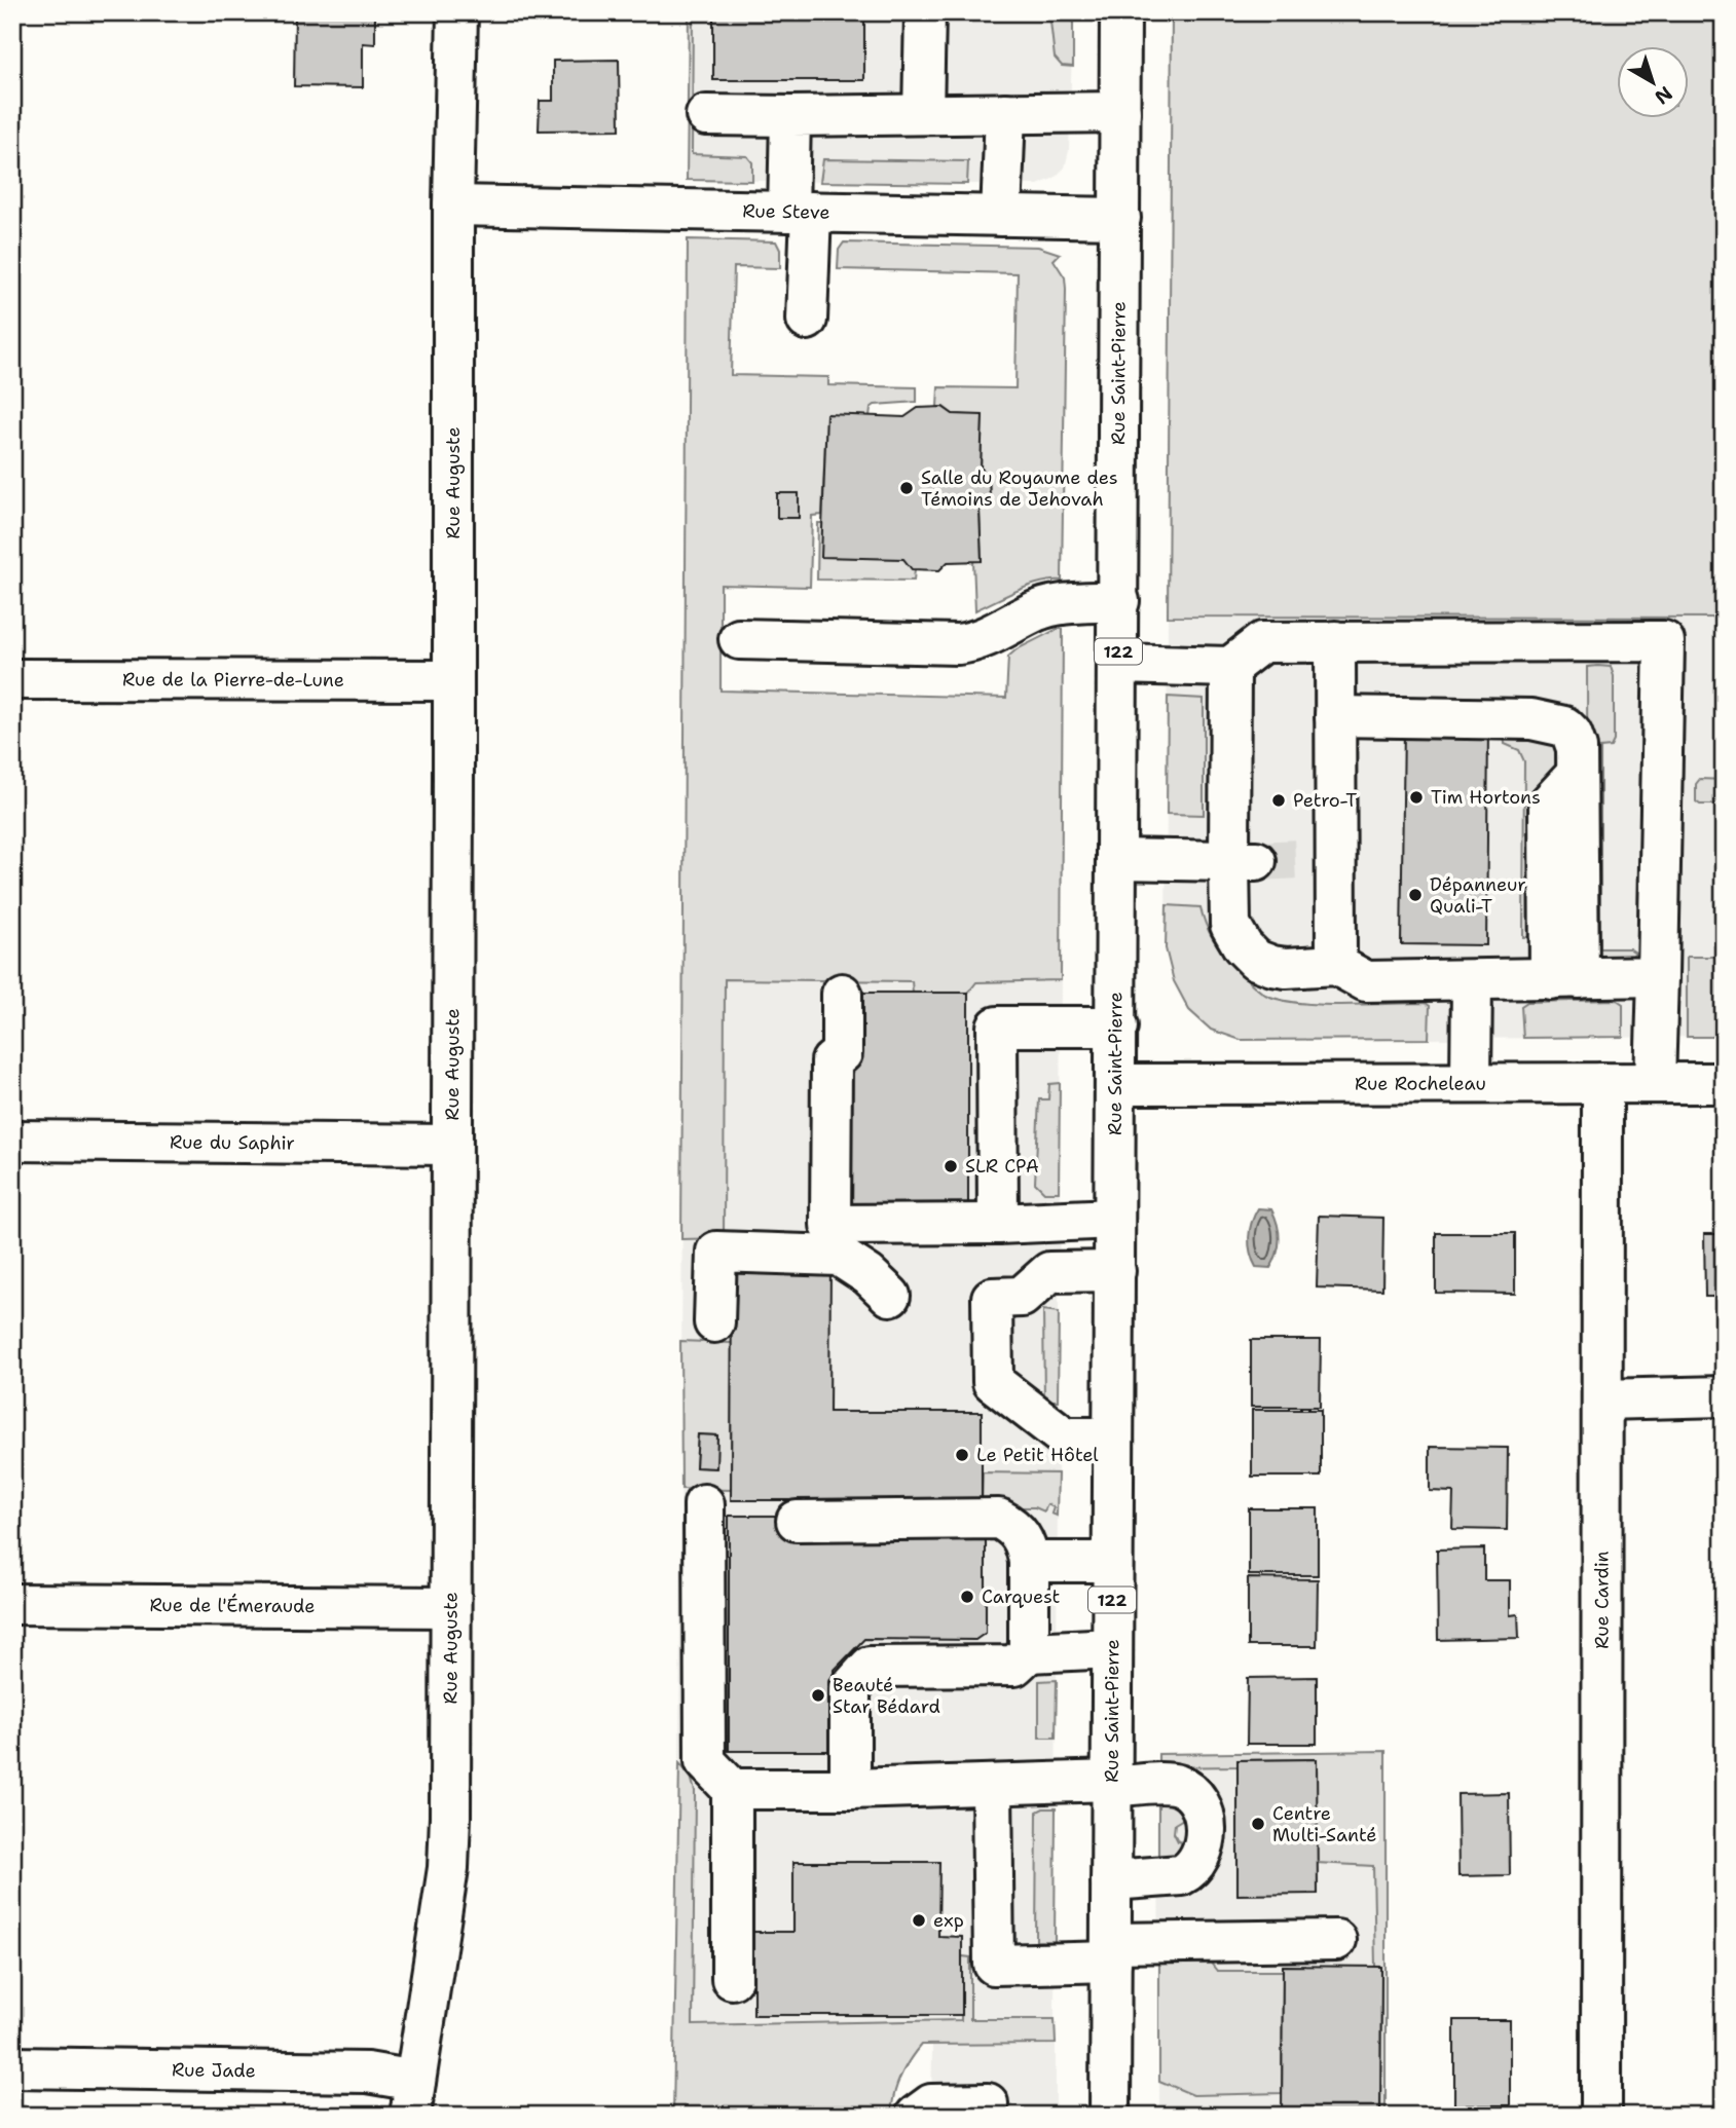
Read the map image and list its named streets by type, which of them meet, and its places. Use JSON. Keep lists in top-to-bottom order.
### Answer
{
  "streets": {
    "street": [
      "Rue Steve",
      "Rue Saint-Pierre",
      "Rue Auguste",
      "122",
      "Rue de la Pierre-de-Lune",
      "Rue Rocheleau",
      "Rue du Saphir",
      "Rue Cardin",
      "Rue de l'Émeraude",
      "Rue Jade"
    ]
  },
  "crossings": [
    ["Rue Steve", "Rue Saint-Pierre"],
    ["Rue Steve", "Rue Auguste"],
    ["Rue Saint-Pierre", "Rue Rocheleau"],
    ["Rue Auguste", "Rue de la Pierre-de-Lune"],
    ["Rue Auguste", "Rue du Saphir"],
    ["Rue Auguste", "Rue de l'Émeraude"],
    ["Rue Auguste", "Rue Jade"],
    ["Rue Rocheleau", "Rue Cardin"]
  ],
  "places": [
    "Salle du Royaume des Témoins de Jehovah",
    "Tim Hortons",
    "Petro-T",
    "Dépanneur Quali-T",
    "SLR CPA",
    "Le Petit Hôtel",
    "Carquest",
    "Beauté Star Bédard",
    "Centre Multi-Santé",
    "exp"
  ],
  "north": "bottom right"
}
